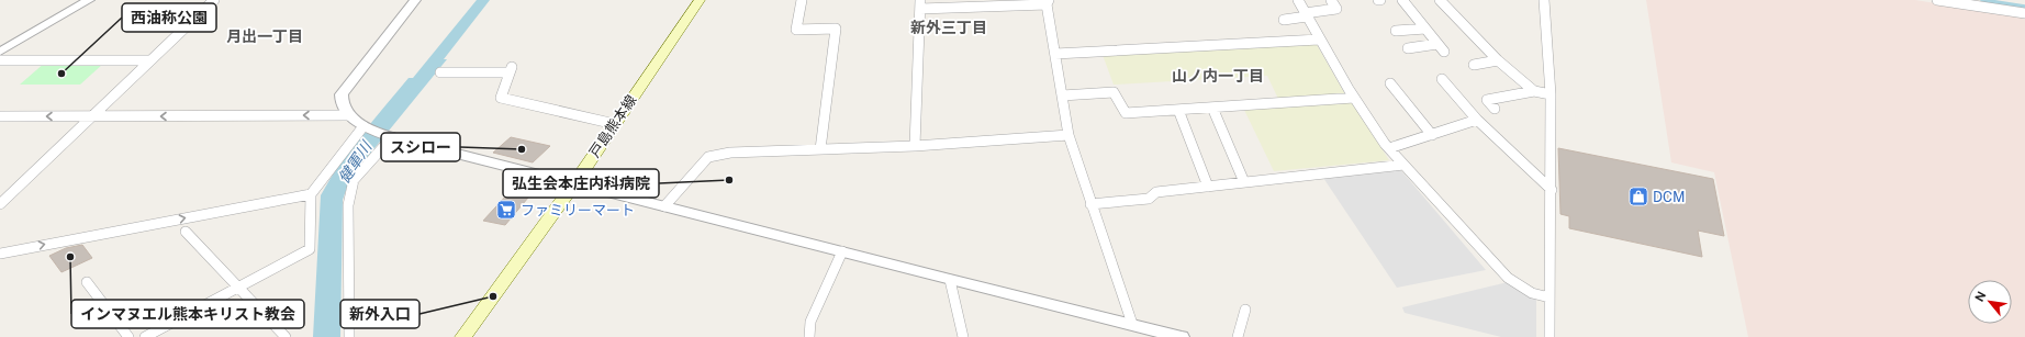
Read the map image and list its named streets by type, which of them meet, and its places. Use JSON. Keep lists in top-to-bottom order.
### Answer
{
  "streets": {
    "main road": ["戸島熊本線"]
  },
  "districts": ["新外三丁目", "月出一丁目", "山ノ内一丁目"],
  "water": ["健軍川"],
  "places": {
    "other": [
      "西油称公園",
      "スシロー",
      "弘生会本庄内科病院",
      "インマヌエル熊本キリスト教会",
      "新外入口"
    ],
    "shop": ["DCM"],
    "supermarket": ["ファミリーマート"]
  },
  "north": "top left"
}
